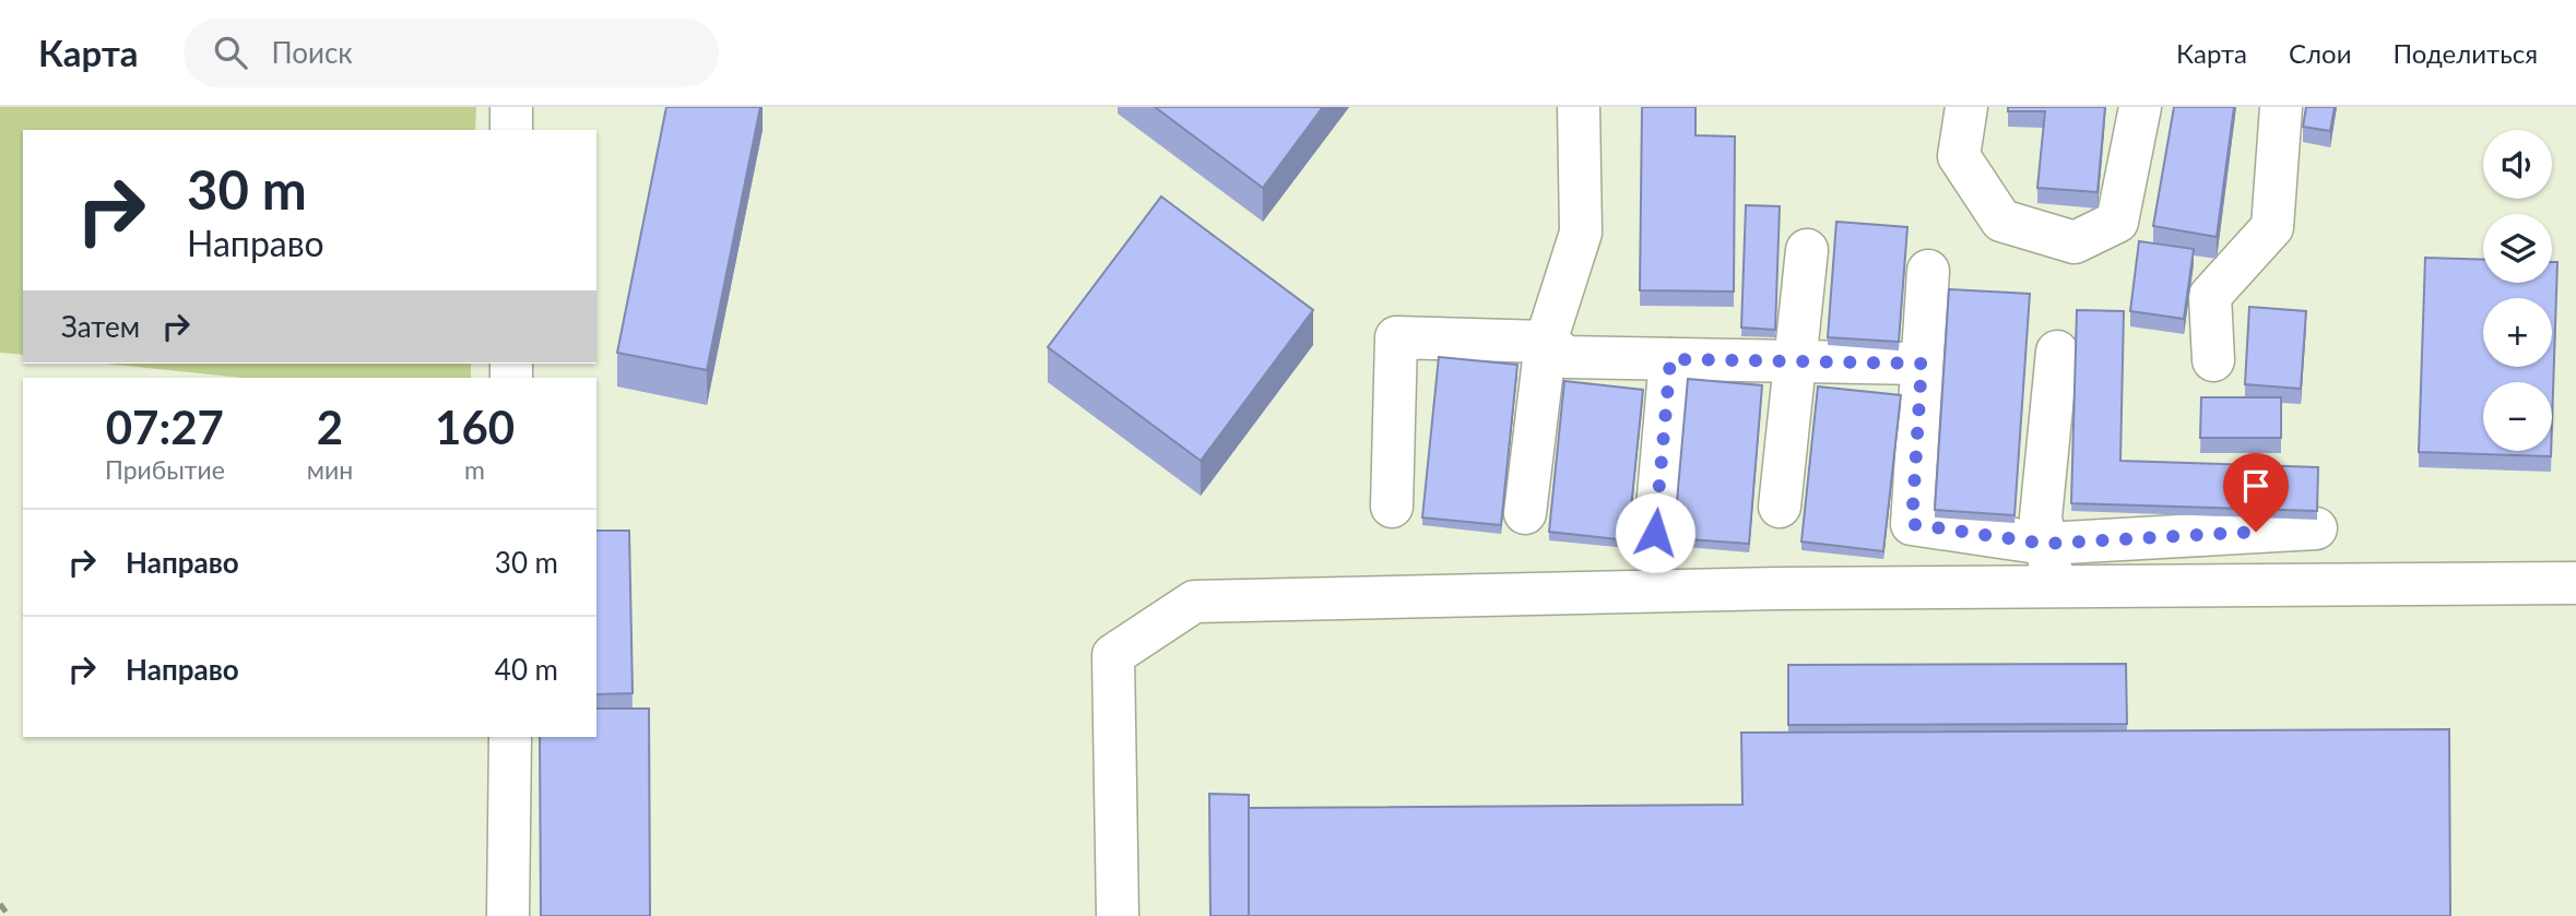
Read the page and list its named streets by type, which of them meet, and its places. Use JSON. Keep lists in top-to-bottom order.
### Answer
{
  "page": {
    "header": "Карта",
    "search": "Поиск",
    "nav": ["Карта", "Слои", "Поделиться"],
    "map_buttons": ["+", "−"],
    "turn": ["30 m", "Направо"],
    "then": "Затем",
    "eta": [
      "07:27",
      "Прибытие",
      "2",
      "мин",
      "160",
      "m"
    ],
    "list": [
      {
        "name": "Направо",
        "value": "30 m"
      },
      {
        "name": "Направо",
        "value": "40 m"
      }
    ]
  }
}
